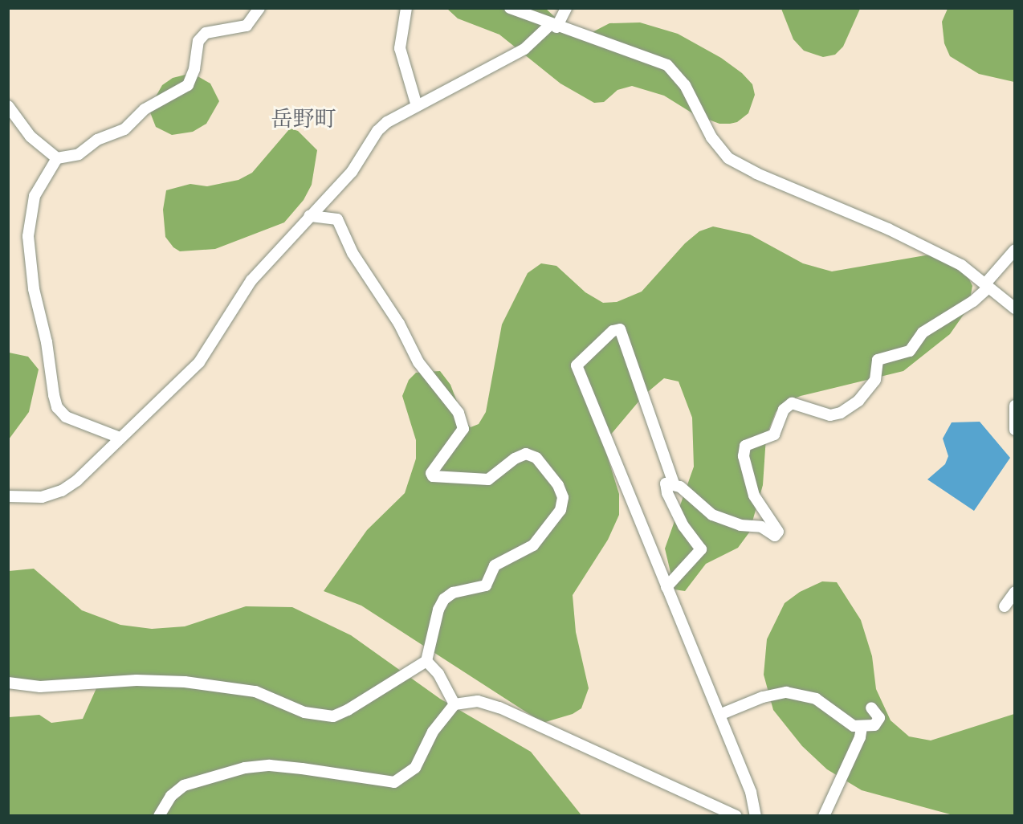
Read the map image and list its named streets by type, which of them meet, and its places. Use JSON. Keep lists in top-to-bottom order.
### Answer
{
  "districts": ["岳野町"]
}
